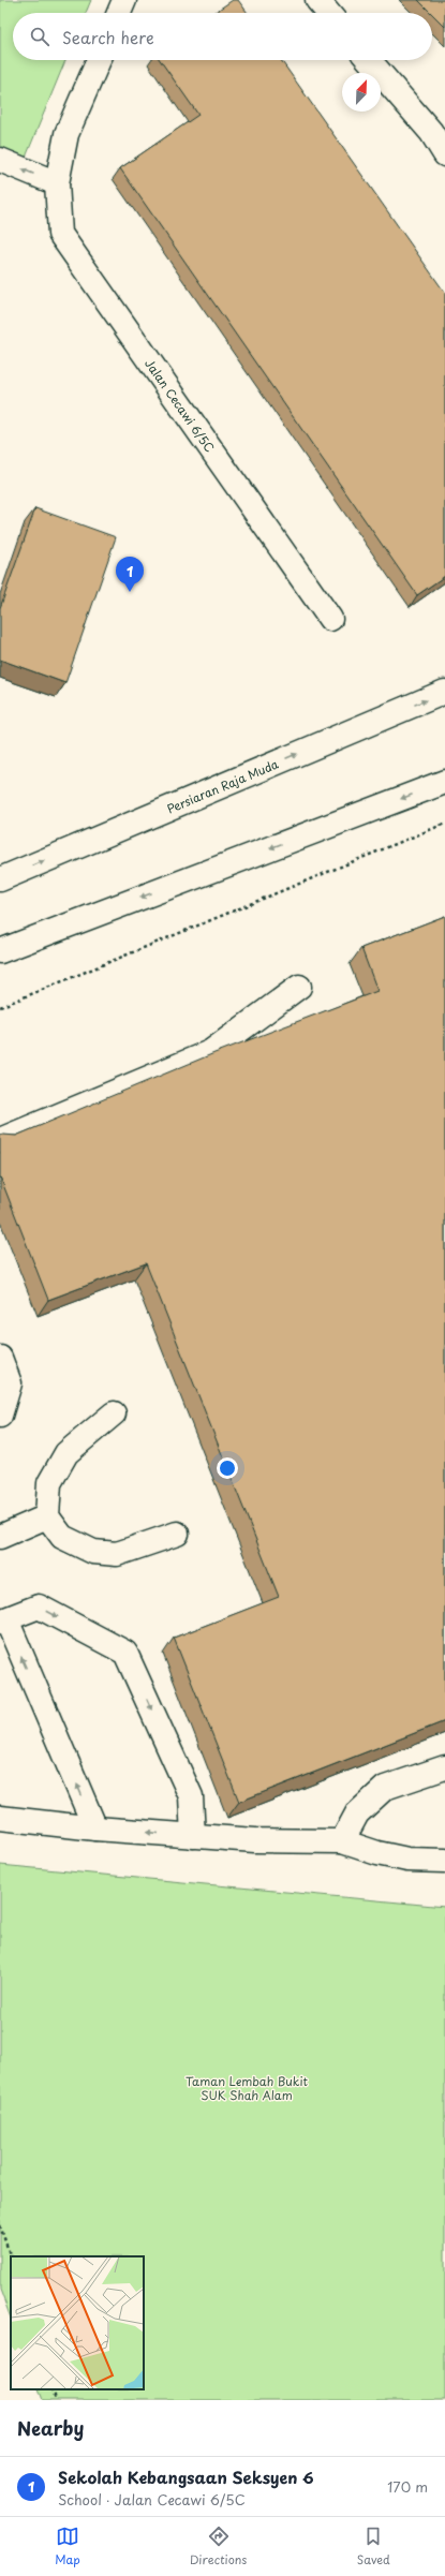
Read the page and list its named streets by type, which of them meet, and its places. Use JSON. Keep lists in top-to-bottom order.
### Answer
{
  "streets": {
    "main road": ["Jalan Cecawi 6/5C", "Persiaran Raja Muda"]
  },
  "parks": ["Taman Lembah Bukit SUK Shah Alam"],
  "north": "top right",
  "page": {
    "search": "Search here",
    "pins": "1",
    "heading": "Nearby",
    "list": [
      {
        "mark": "1",
        "name": "Sekolah Kebangsaan Seksyen 6",
        "note": "School · Jalan Cecawi 6/5C",
        "value": "170 m"
      }
    ],
    "nav": ["Map", "Directions", "Saved"]
  }
}
